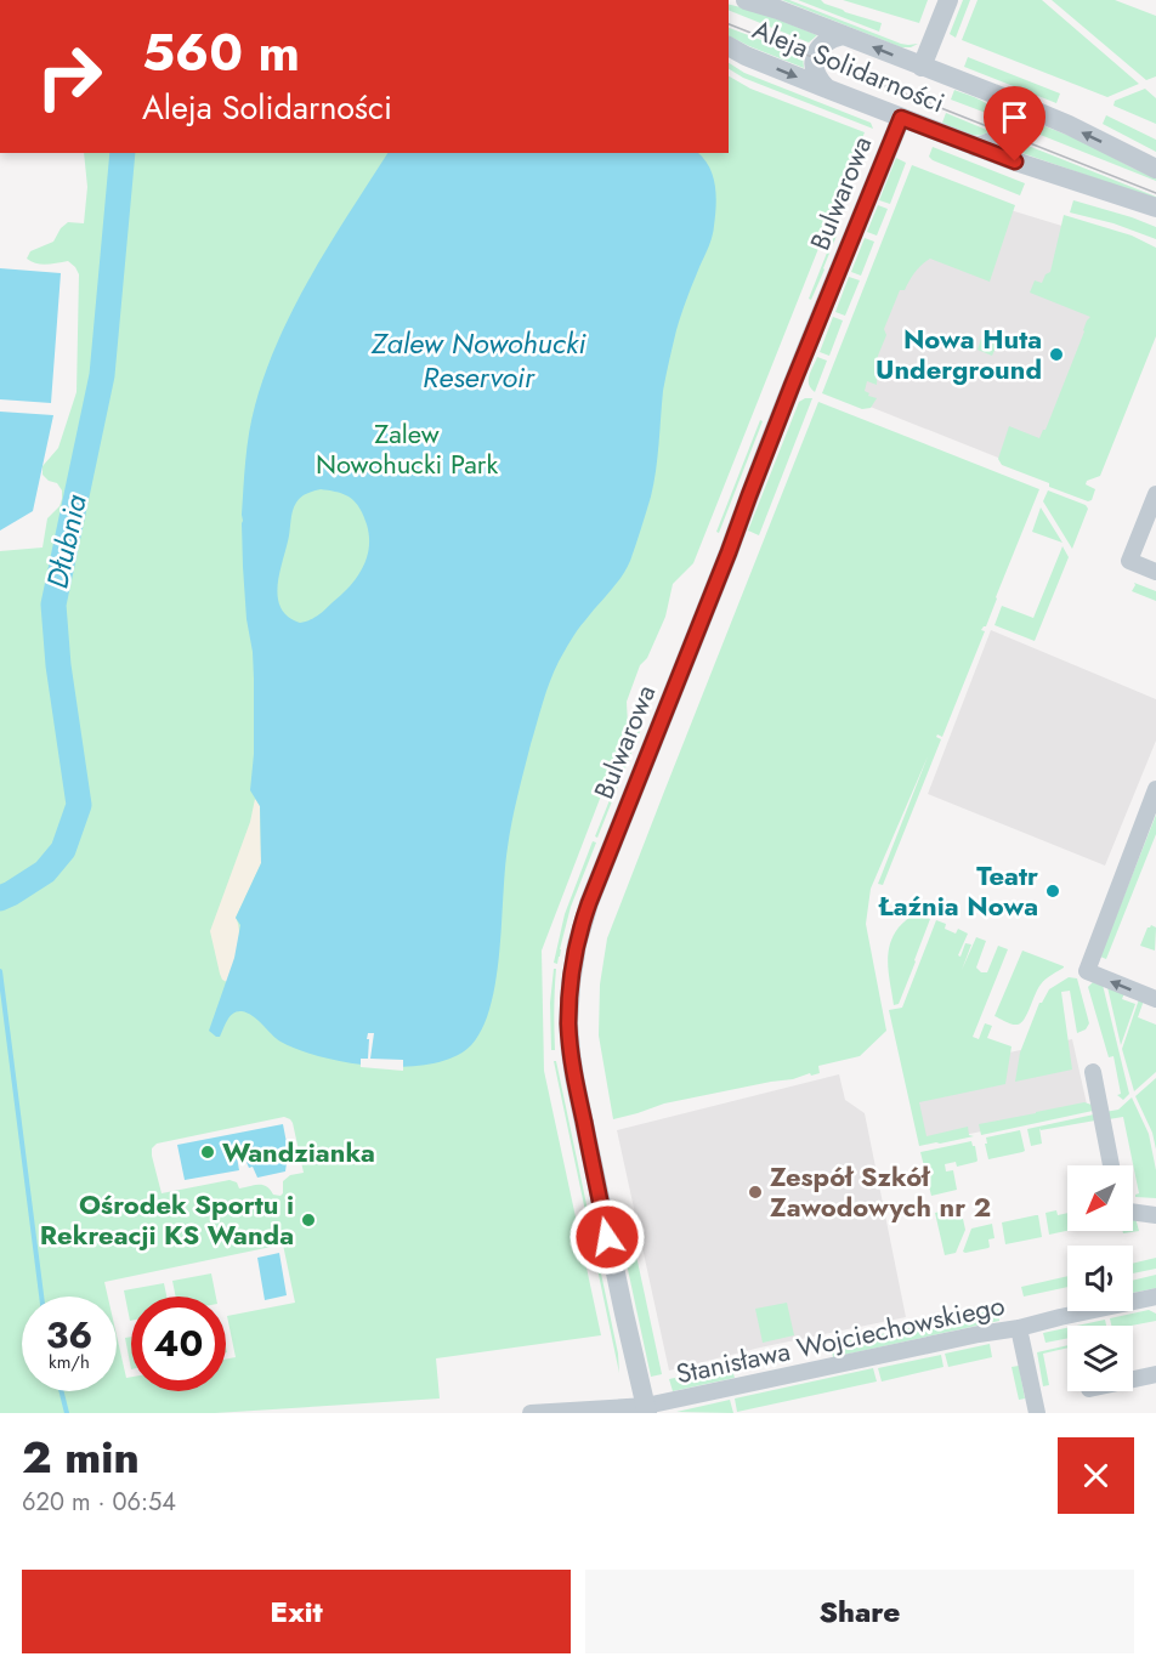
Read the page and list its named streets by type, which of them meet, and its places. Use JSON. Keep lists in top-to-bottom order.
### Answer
{
  "streets": {
    "street": ["Aleja Solidarności", "Bulwarowa", "Stanisława Wojciechowskiego"]
  },
  "crossings": [
    ["Aleja Solidarności", "Bulwarowa"],
    ["Bulwarowa", "Stanisława Wojciechowskiego"]
  ],
  "water": ["Zalew Nowohucki Reservoir", "Dłubnia"],
  "parks": ["Zalew Nowohucki Park"],
  "places": [
    "Nowa Huta Underground",
    "Teatr Łaźnia Nowa",
    "Wandzianka",
    "Zespół Szkół Zawodowych nr 2",
    "Ośrodek Sportu i Rekreacji KS Wanda"
  ],
  "north": "bottom left",
  "page": {
    "turn": ["560 m", "Aleja Solidarności"],
    "speed": "36 km/h",
    "limit": "40",
    "heading": ["2 min", "620 m · 06:54"],
    "buttons": ["Exit", "Share"]
  }
}
